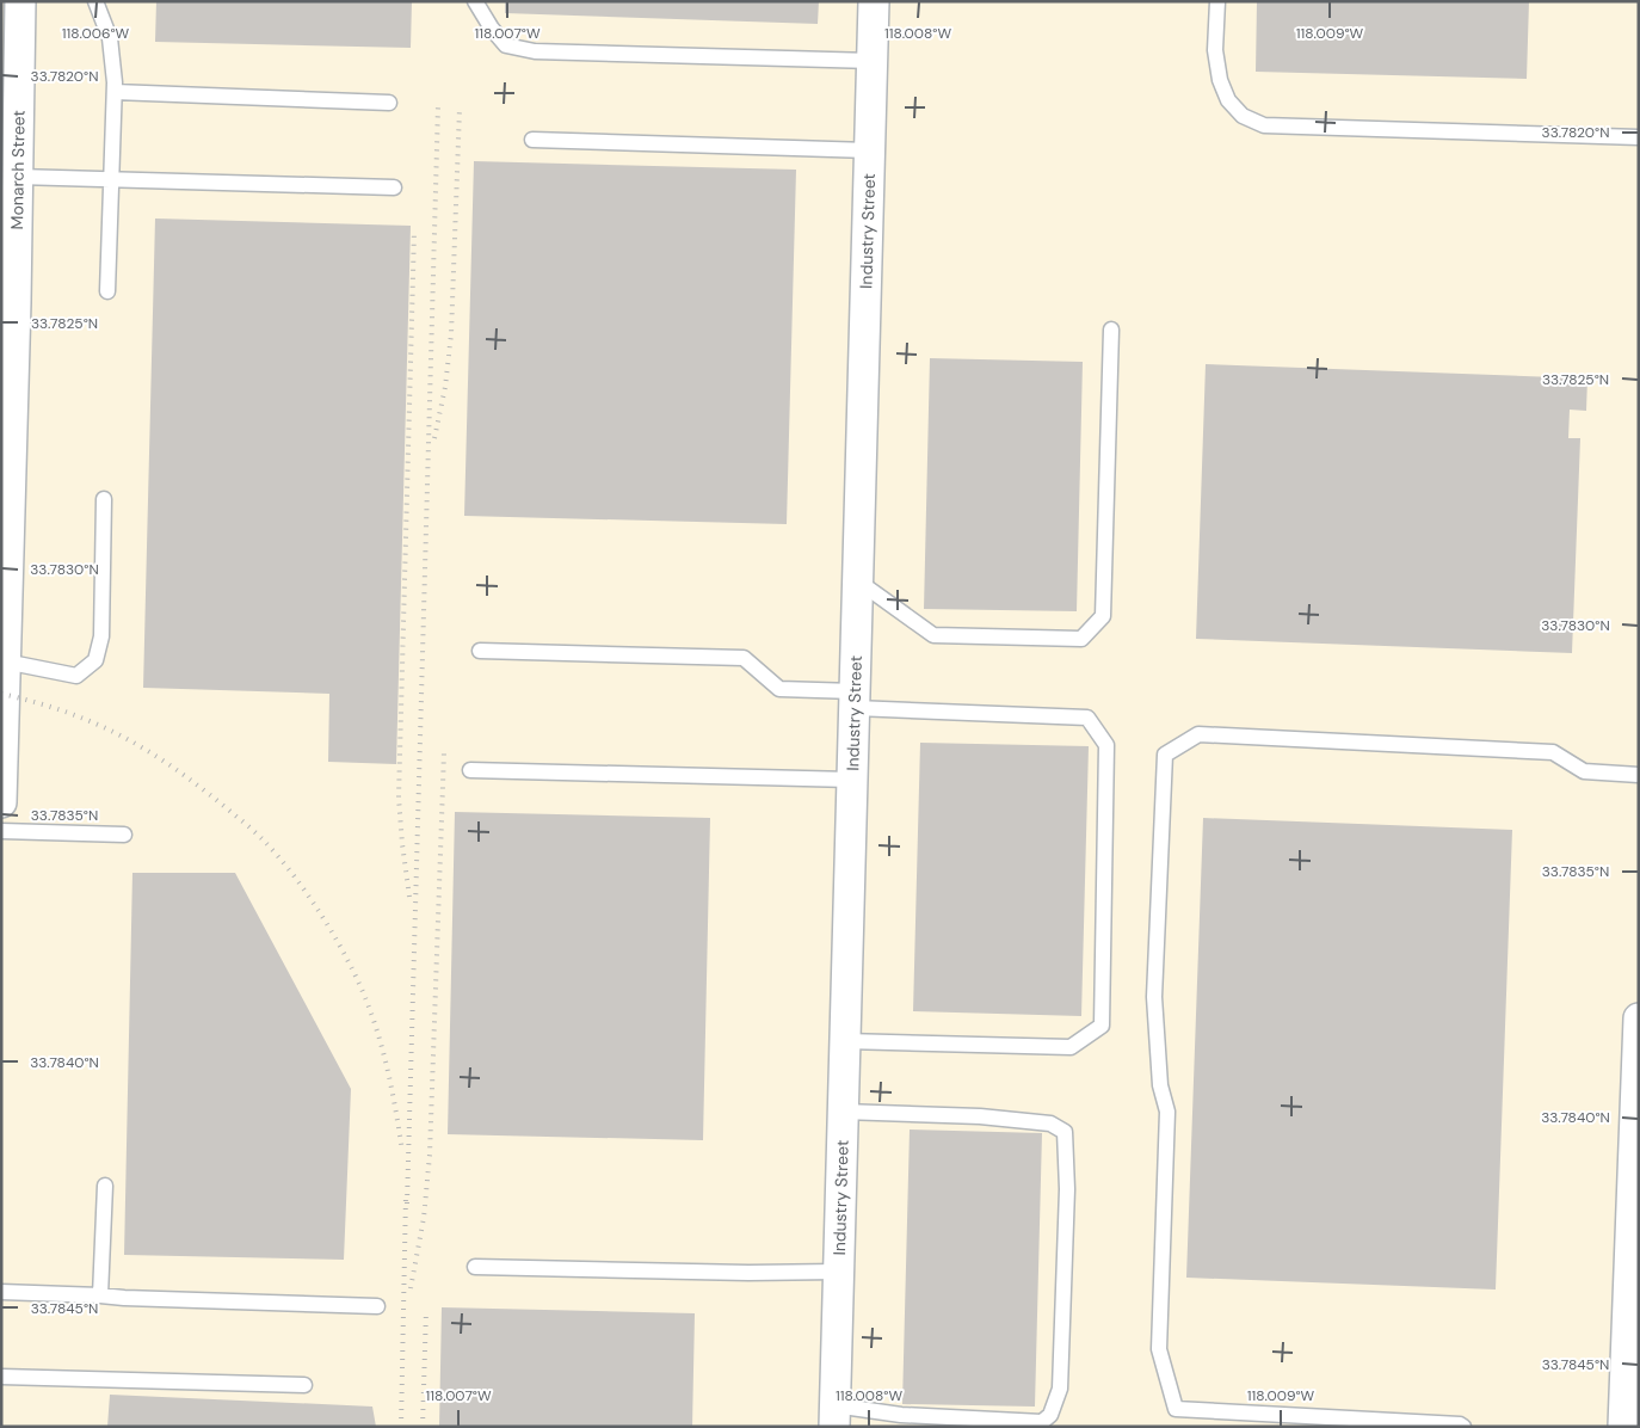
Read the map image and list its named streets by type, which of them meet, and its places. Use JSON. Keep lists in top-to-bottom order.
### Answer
{
  "streets": {
    "street": ["Monarch Street", "Industry Street"]
  },
  "coordinates": [
    "118.006°W",
    "118.007°W",
    "118.008°W",
    "118.009°W",
    "33.7820°N",
    "33.7825°N",
    "33.7830°N",
    "33.7835°N",
    "33.7840°N",
    "33.7845°N"
  ]
}
